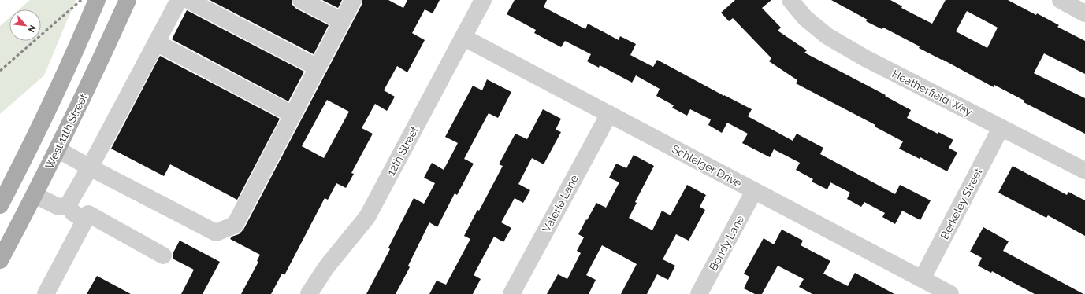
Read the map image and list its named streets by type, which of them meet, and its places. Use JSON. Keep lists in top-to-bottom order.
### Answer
{
  "streets": {
    "main road": ["West 11th Street"],
    "street": [
      "Heatherfield Way",
      "12th Street",
      "Schleiger Drive",
      "Valerie Lane",
      "Berkeley Street",
      "Bondy Lane"
    ]
  },
  "crossings": [
    ["Heatherfield Way", "Berkeley Street"],
    ["12th Street", "Schleiger Drive"],
    ["Schleiger Drive", "Valerie Lane"],
    ["Schleiger Drive", "Berkeley Street"],
    ["Schleiger Drive", "Bondy Lane"]
  ],
  "north": "bottom right"
}
